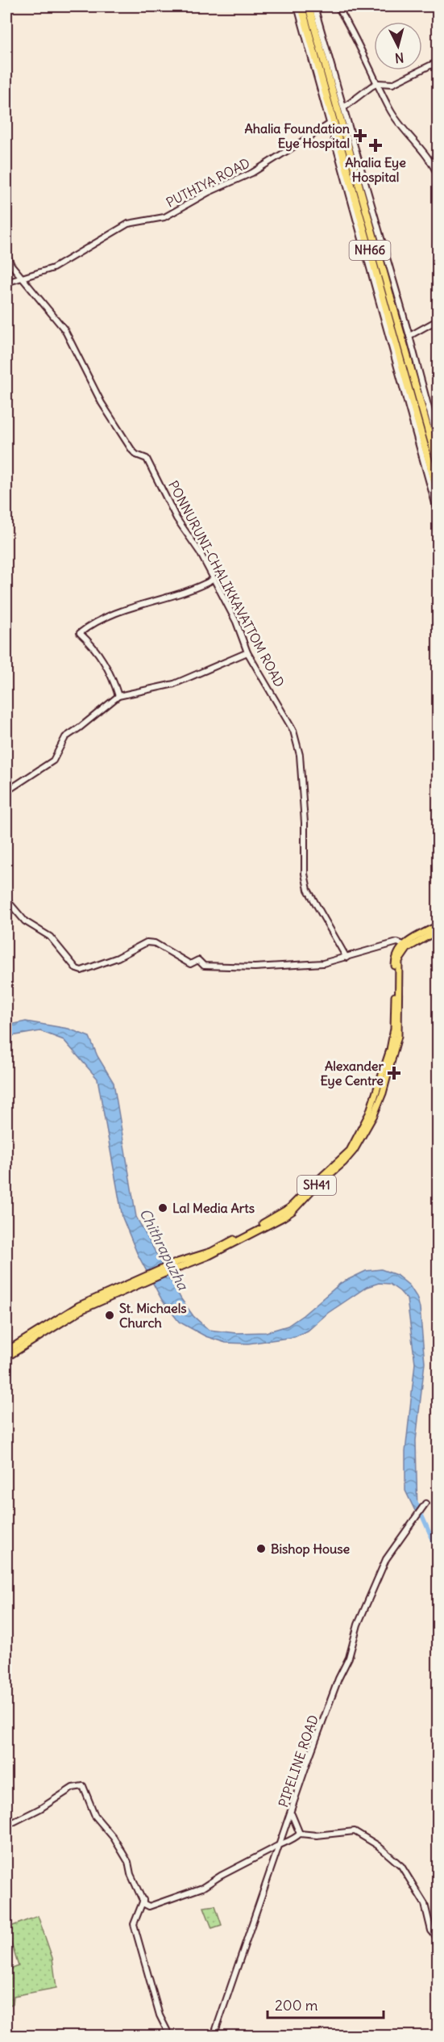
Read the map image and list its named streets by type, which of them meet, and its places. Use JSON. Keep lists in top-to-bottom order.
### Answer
{
  "streets": {
    "highway": ["NH66"],
    "main road": ["SH41"],
    "street": ["PUTHIYA ROAD", "PONNURUNI-CHALIKKAVATTOM ROAD", "PIPELINE ROAD"]
  },
  "crossings": [
    ["PUTHIYA ROAD", "NH66"],
    ["PUTHIYA ROAD", "PONNURUNI-CHALIKKAVATTOM ROAD"]
  ],
  "water": ["Chithrapuzha"],
  "places": {
    "health": ["Ahalia Foundation Eye Hospital", "Ahalia Eye Hospital", "Alexander Eye Centre"],
    "other": ["Lal Media Arts", "St. Michaels Church", "Bishop House"]
  },
  "scale_bar": "200 m",
  "north": "bottom"
}
